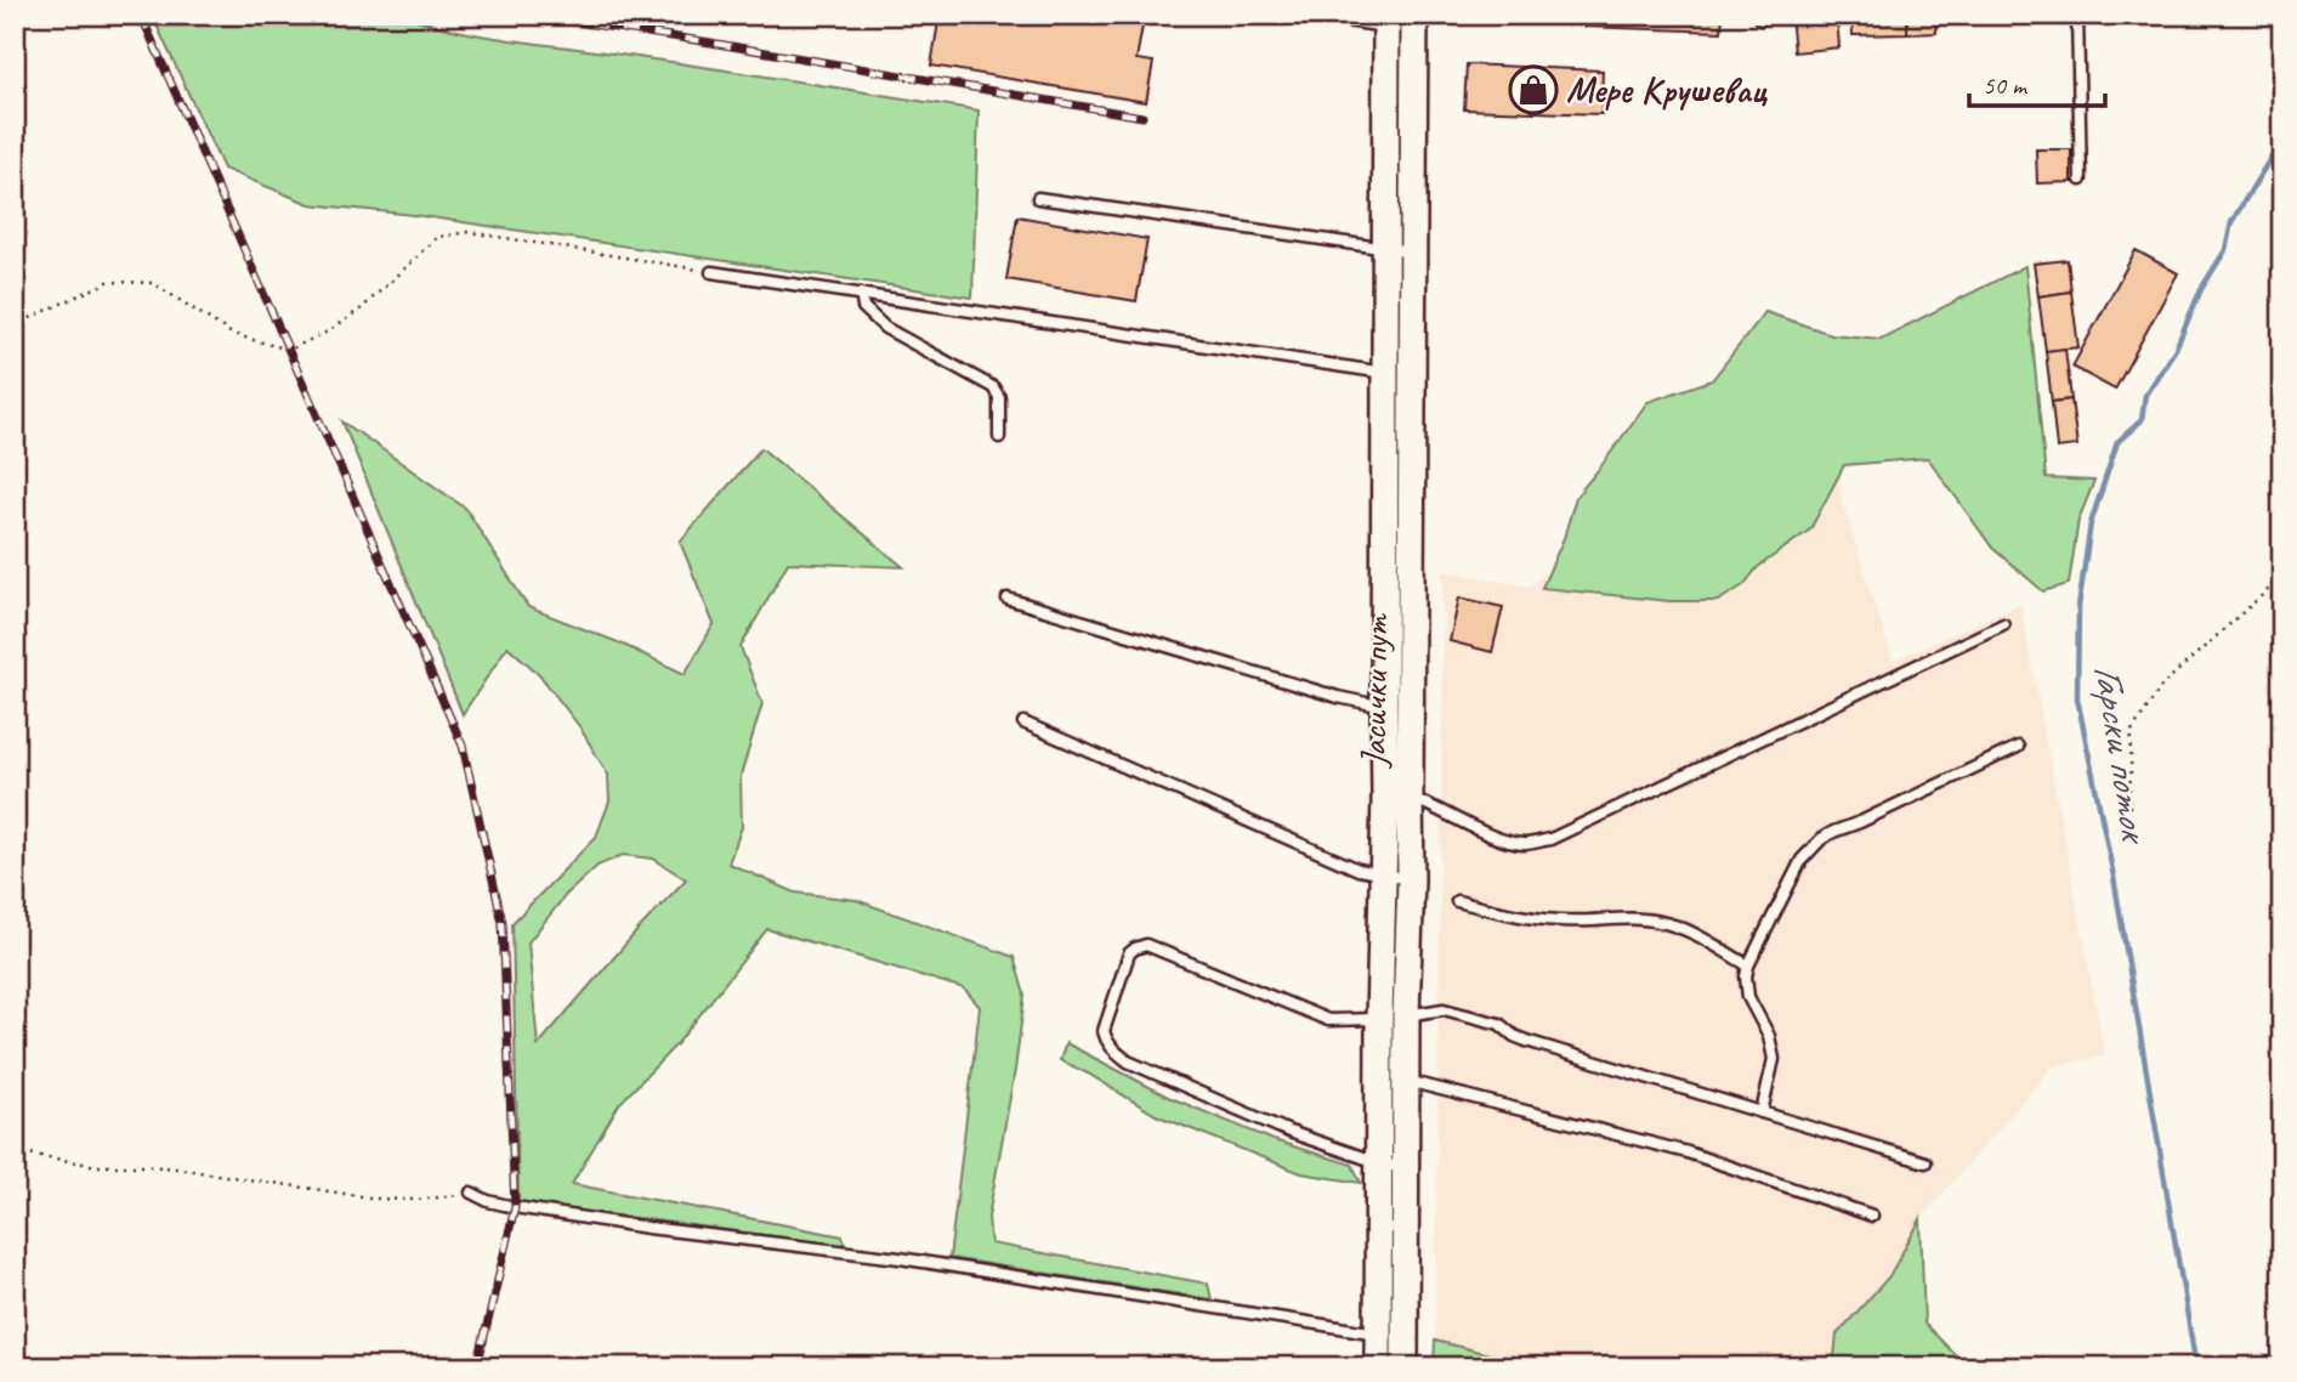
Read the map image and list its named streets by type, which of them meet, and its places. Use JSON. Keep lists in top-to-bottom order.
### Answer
{
  "streets": {
    "main road": ["Јасички пут"]
  },
  "water": ["Гарски поток"],
  "places": {
    "shop": ["Мере Крушевац"]
  },
  "scale_bar": "50 m"
}
